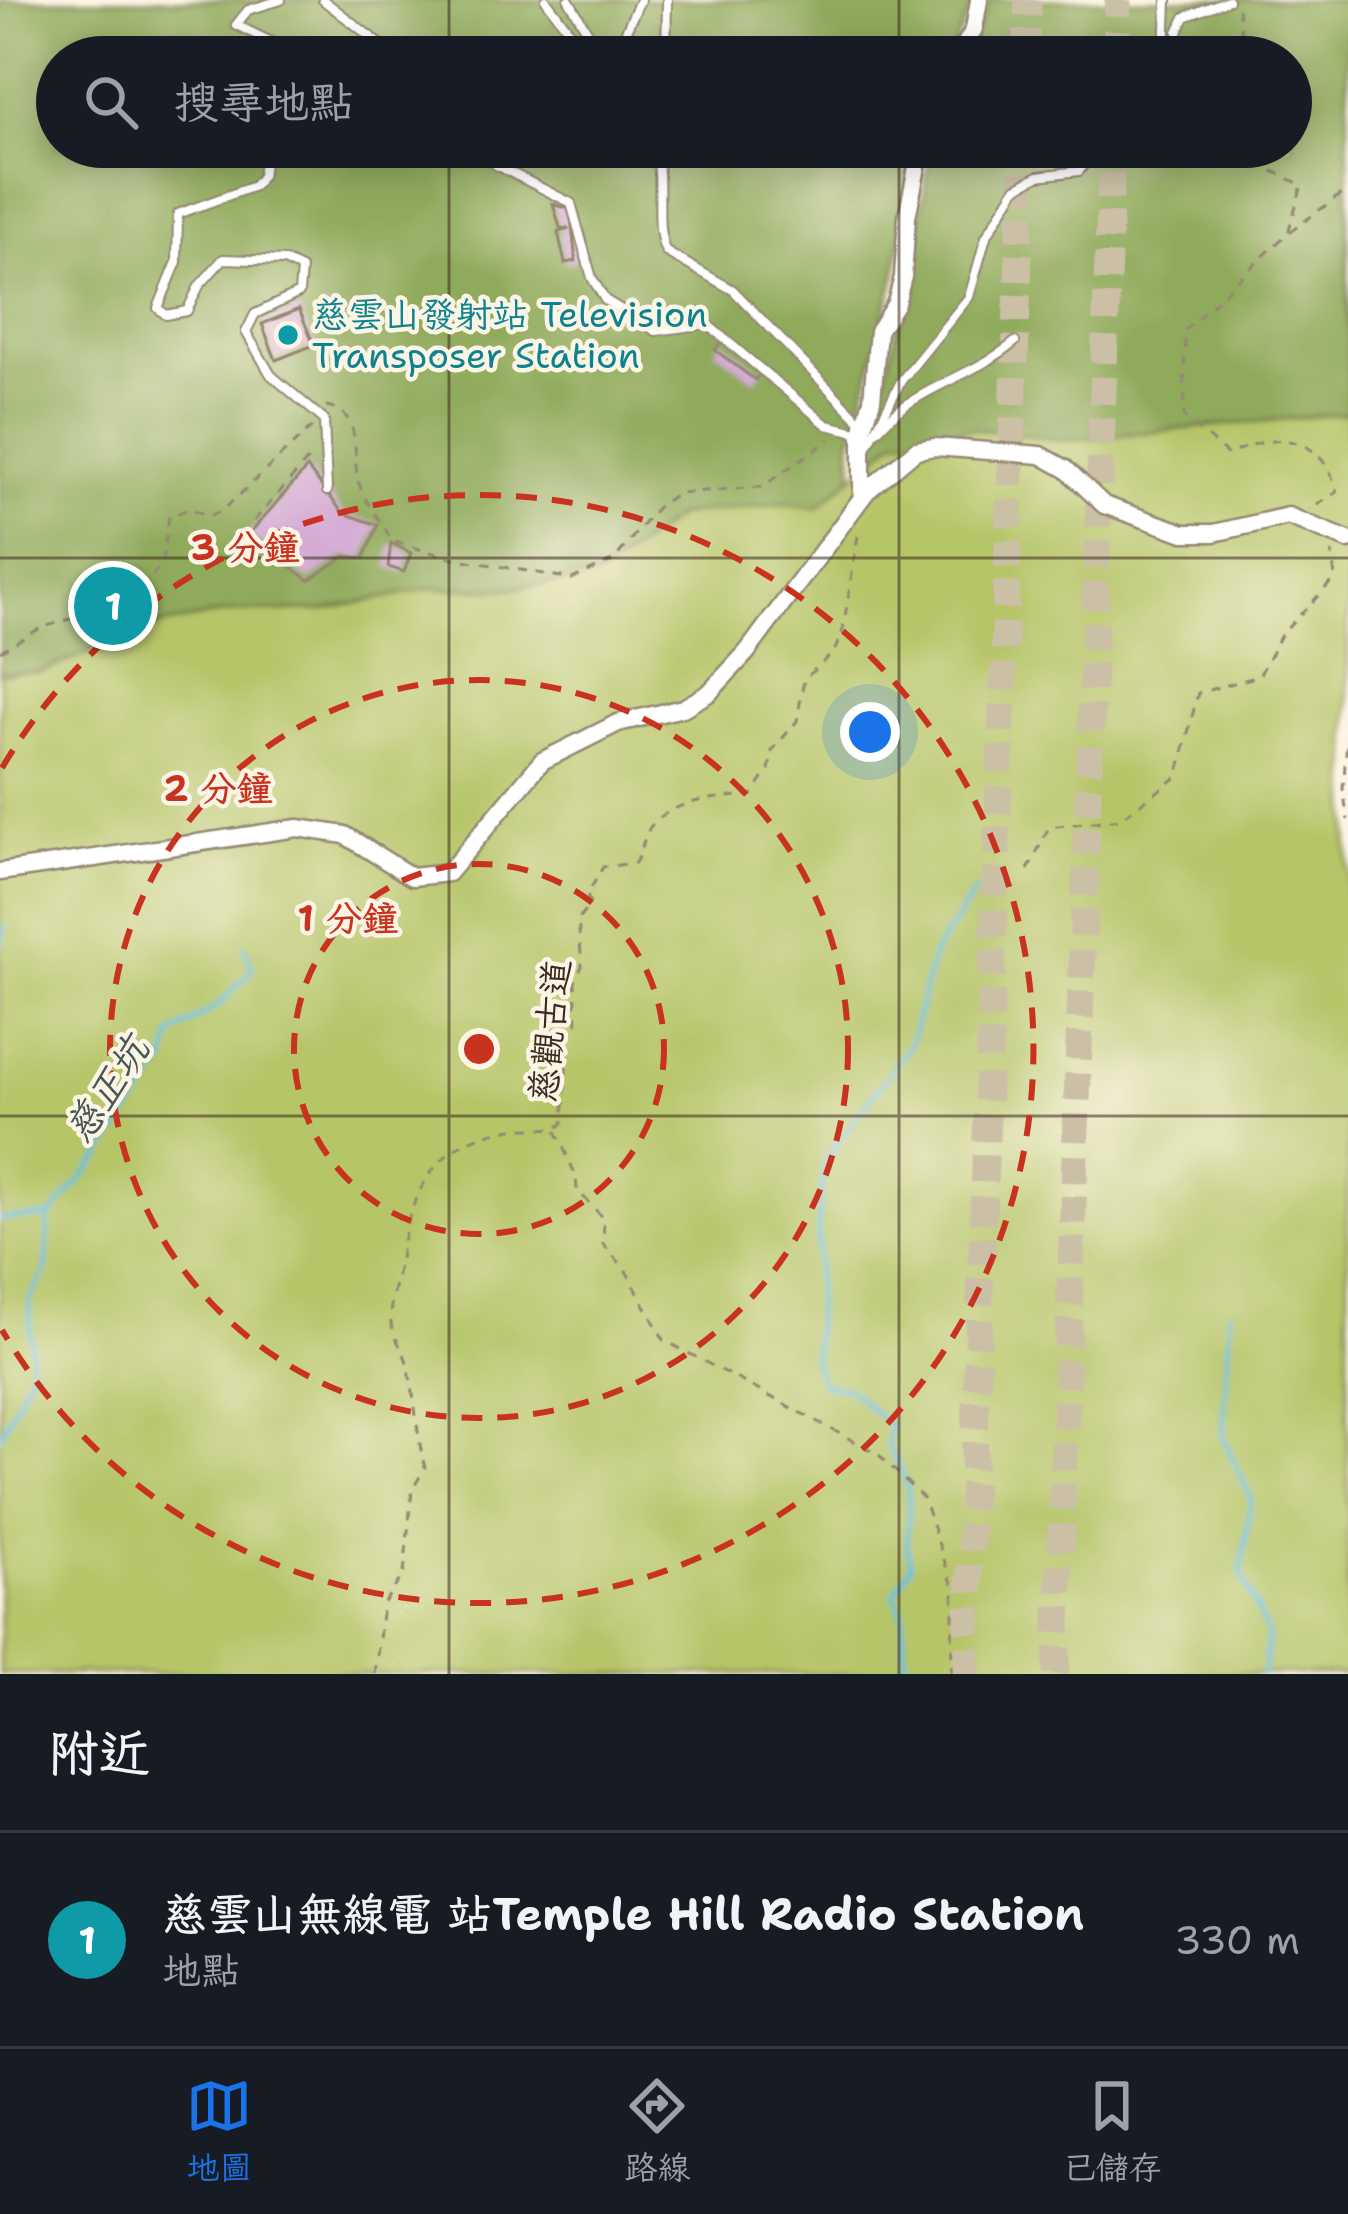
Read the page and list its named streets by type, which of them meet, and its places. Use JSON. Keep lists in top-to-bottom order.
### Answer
{
  "streets": {
    "path": ["慈觀古道"]
  },
  "water": ["慈正坑"],
  "places": ["慈雲山發射站 Television Transposer Station"],
  "page": {
    "search": "搜尋地點",
    "pins": "1",
    "heading": "附近",
    "list": [
      {
        "mark": "1",
        "name": "慈雲山無線電 站Temple Hill Radio Station",
        "note": "地點",
        "value": "330 m"
      }
    ],
    "nav": ["地圖", "路線", "已儲存"]
  },
  "rings": ["3 分鐘", "2 分鐘", "1 分鐘"]
}
